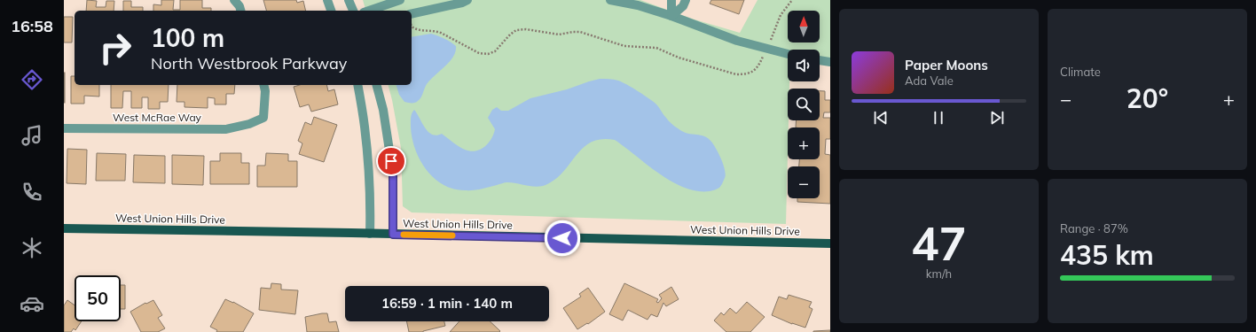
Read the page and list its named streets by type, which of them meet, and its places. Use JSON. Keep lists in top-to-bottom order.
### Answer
{
  "streets": {
    "main road": ["West Union Hills Drive"],
    "street": ["West McRae Way"]
  },
  "north": "top",
  "page": {
    "tabs": "16:58",
    "tile": [
      "Climate",
      ["47", "km/h"],
      ["Range · 87%", "435 km"]
    ],
    "map_buttons": ["+", "−"],
    "turn": ["100 m", "North Westbrook Parkway"],
    "song": ["Paper Moons", "Ada Vale"],
    "heat": ["−", "20°", "+"],
    "limit": "50",
    "trip": "16:59 · 1 min · 140 m"
  }
}
